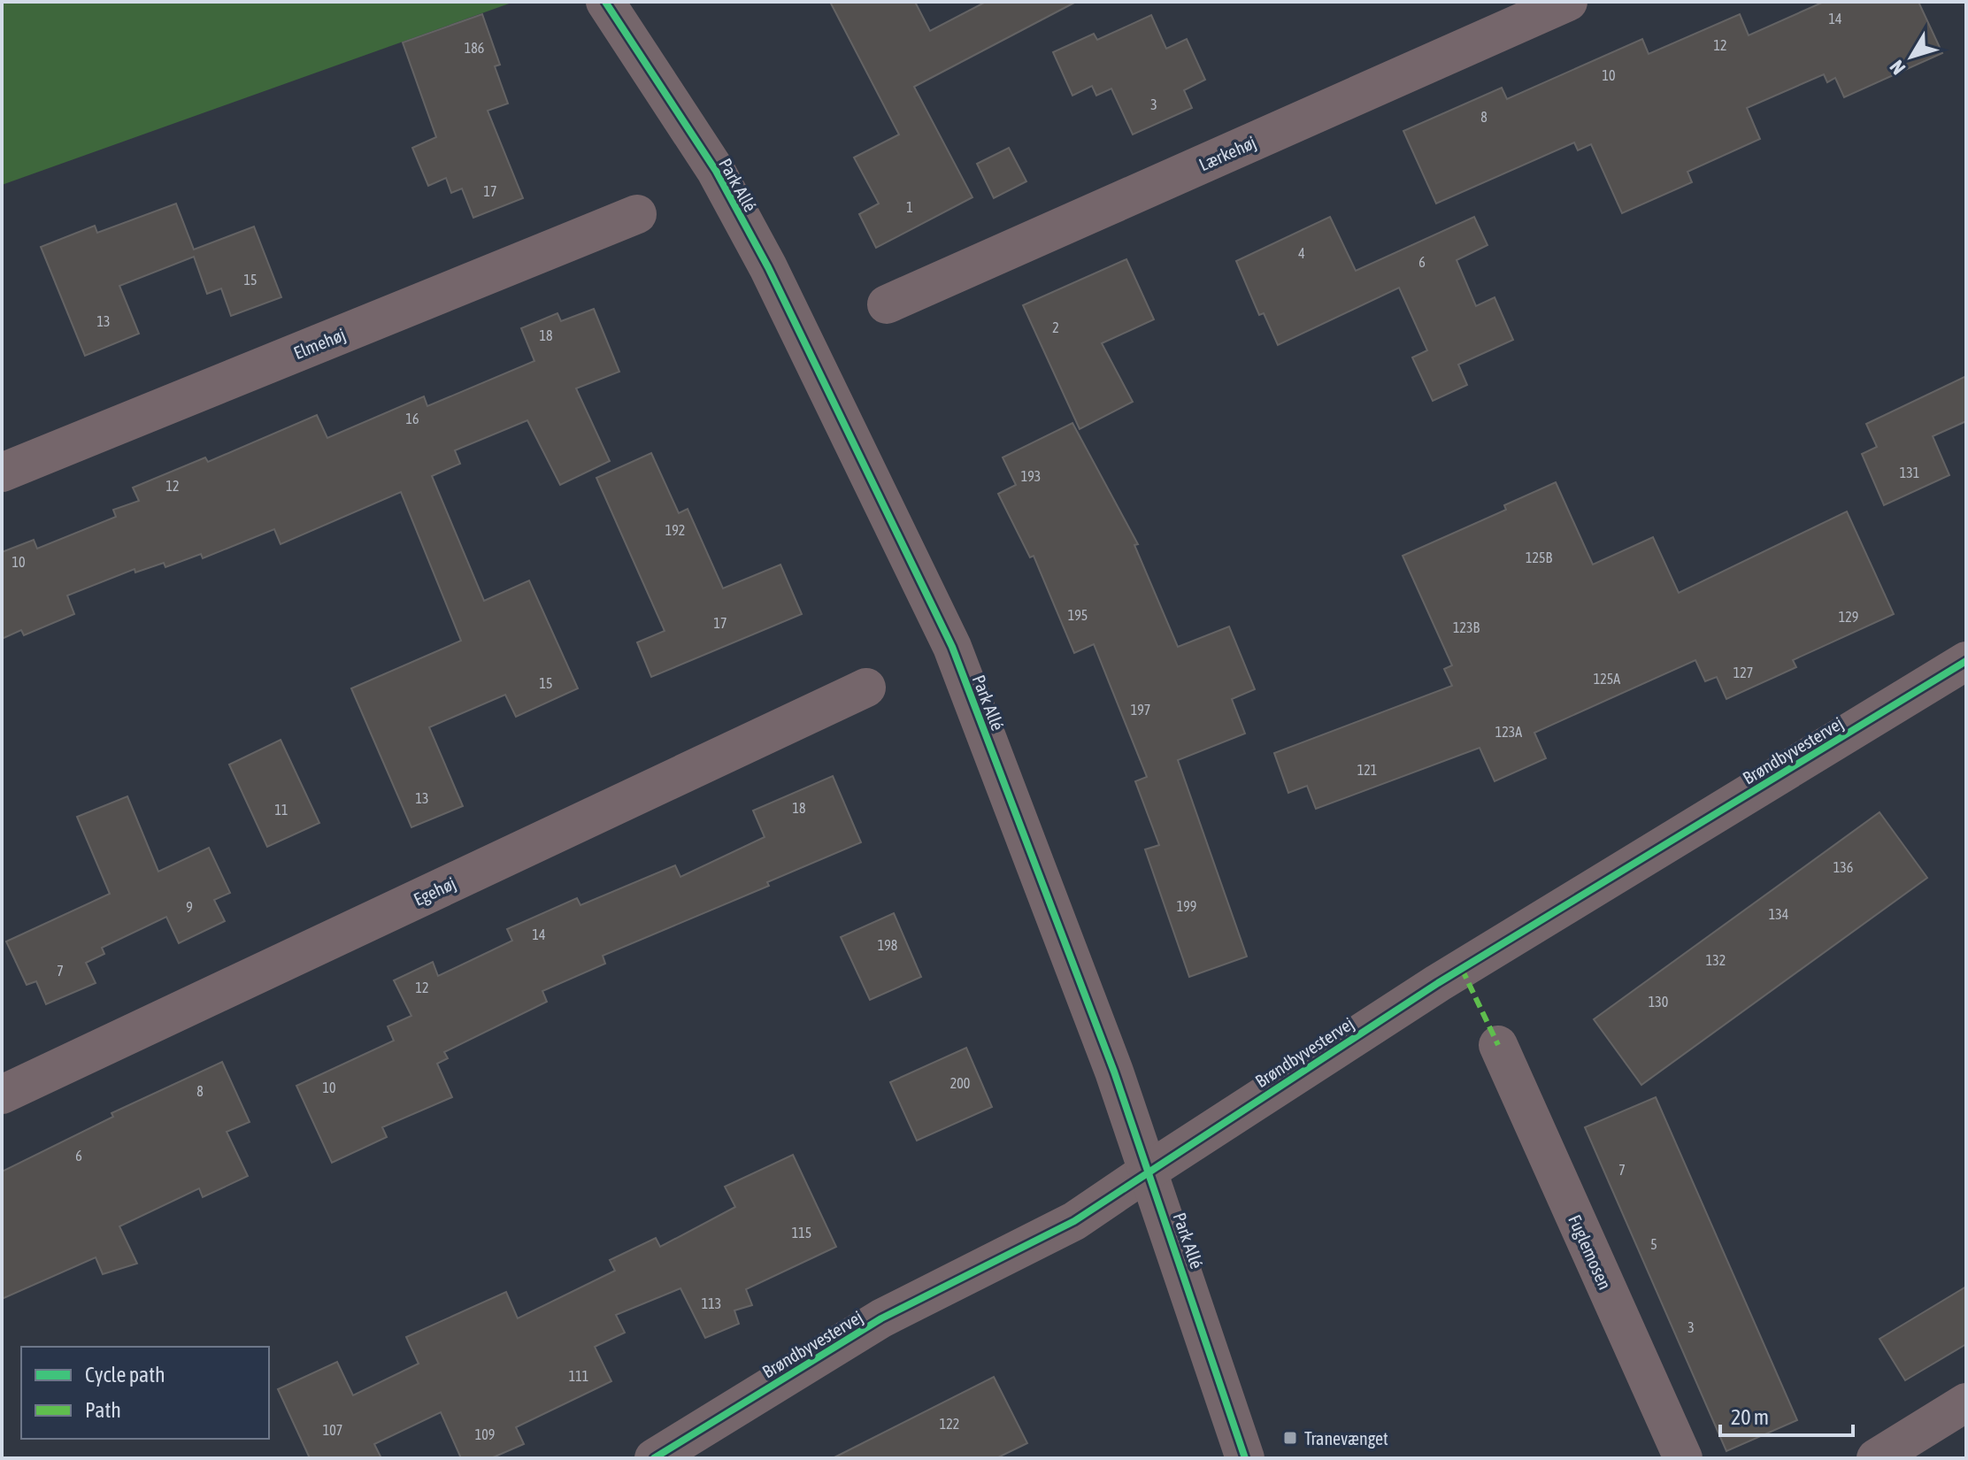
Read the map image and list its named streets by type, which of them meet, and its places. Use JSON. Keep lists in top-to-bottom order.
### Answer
{
  "streets": {
    "street": [
      "Lærkehøj",
      "Park Allé",
      "Elmehøj",
      "Brøndbyvestervej",
      "Egehøj",
      "Fuglemosen"
    ]
  },
  "crossings": [
    ["Park Allé", "Brøndbyvestervej"]
  ],
  "places": {
    "transit": ["Tranevænget"]
  },
  "house_numbers": [
    "14",
    "12",
    "186",
    "10",
    "3",
    "8",
    "17",
    "1",
    "4",
    "6",
    "15",
    "13",
    "2",
    "18",
    "16",
    "131",
    "193",
    "12",
    "192",
    "125B",
    "10",
    "195",
    "129",
    "17",
    "123B",
    "127",
    "125A",
    "15",
    "197",
    "123A",
    "121",
    "13",
    "18",
    "11",
    "136",
    "199",
    "9",
    "134",
    "14",
    "198",
    "132",
    "7",
    "12",
    "130",
    "200",
    "10",
    "8",
    "6",
    "7",
    "115",
    "5",
    "113",
    "3",
    "111",
    "122",
    "107",
    "109"
  ],
  "legend": ["Cycle path", "Path"],
  "scale_bar": "20 m",
  "north": "bottom left"
}
